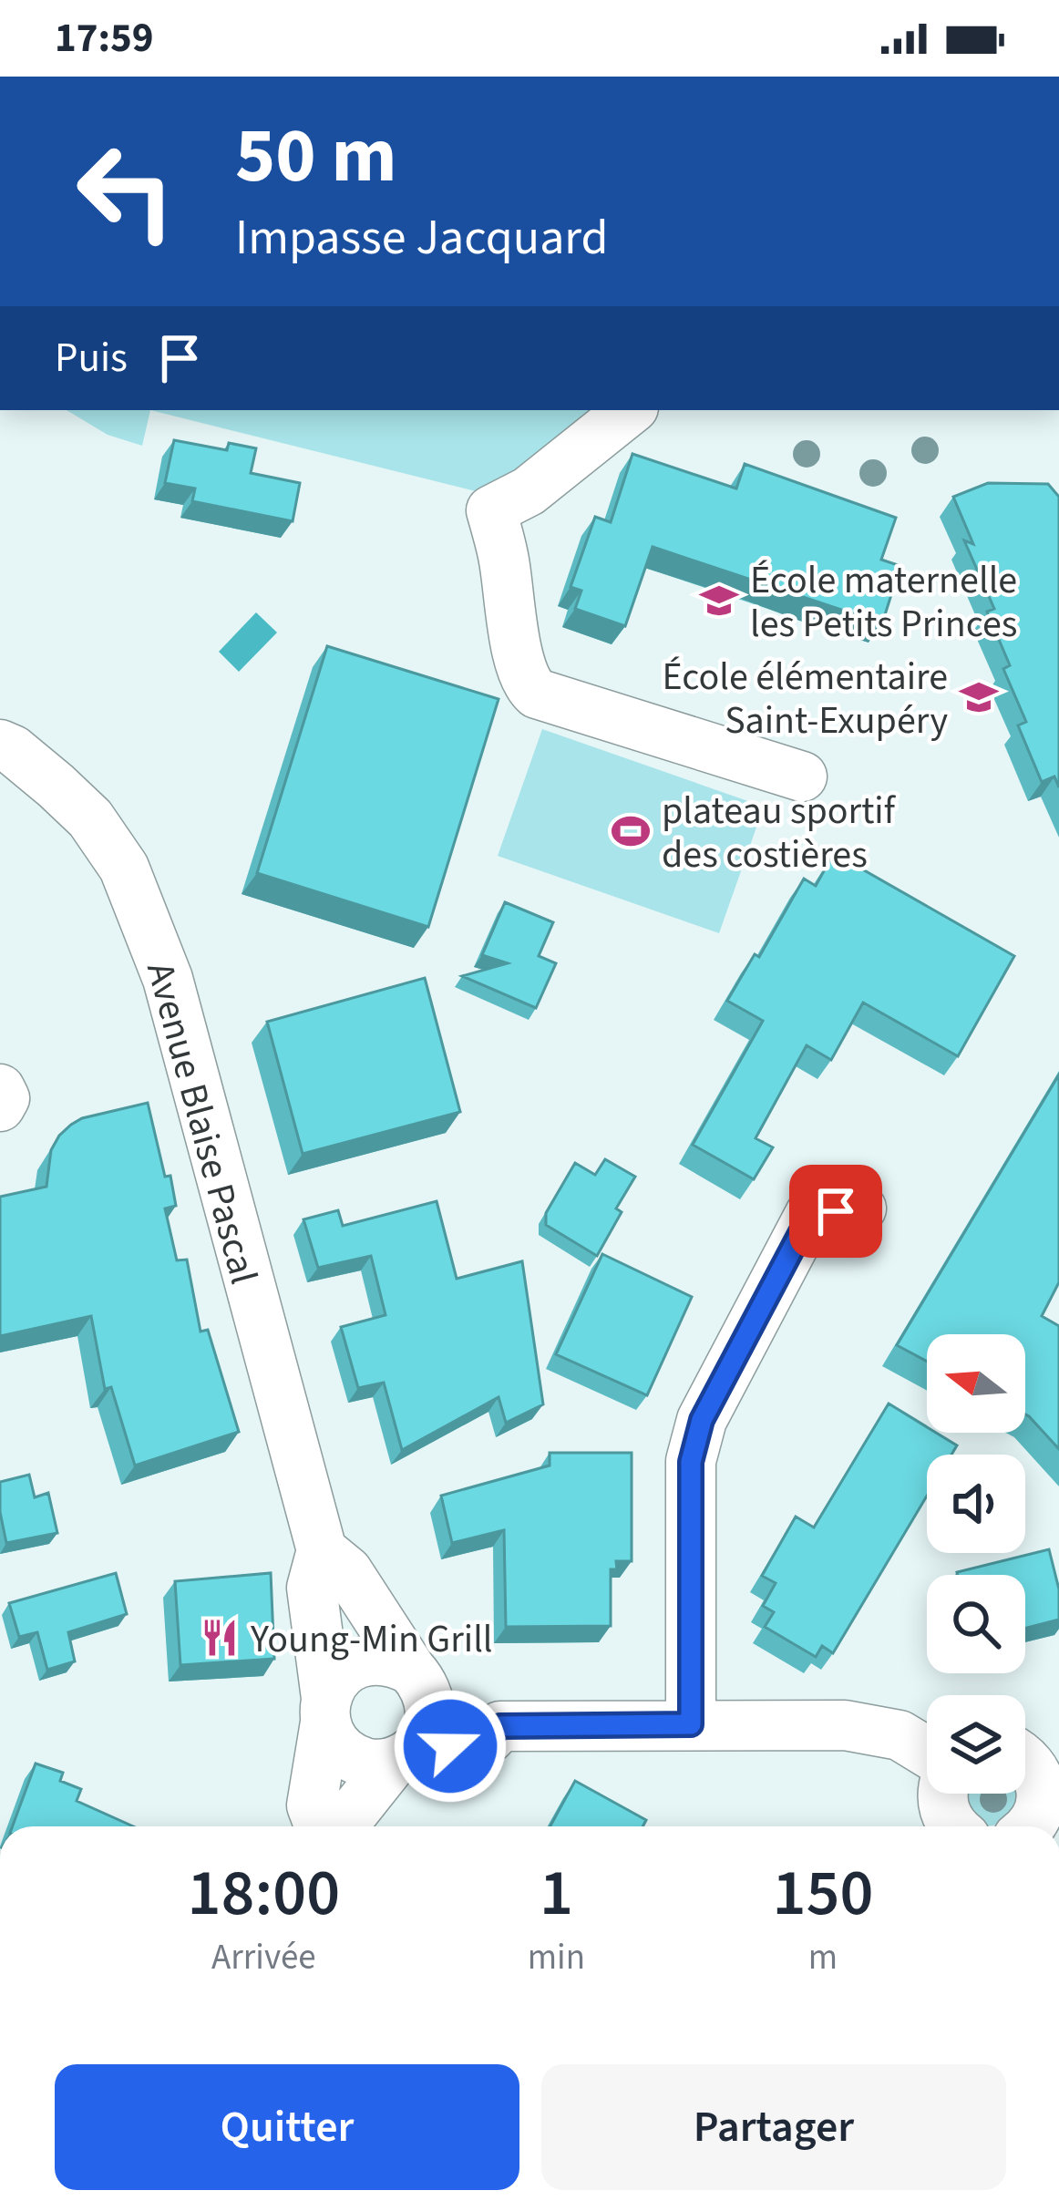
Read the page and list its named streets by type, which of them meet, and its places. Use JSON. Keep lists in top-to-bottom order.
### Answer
{
  "streets": {
    "street": ["Avenue Blaise Pascal"]
  },
  "places": {
    "school or university": ["École maternelle les Petits Princes", "École élémentaire Saint-Exupéry"],
    "sports": ["plateau sportif des costières"],
    "restaurant": ["Young-Min Grill"]
  },
  "north": "left",
  "page": {
    "status": "17:59",
    "turn": ["50 m", "Impasse Jacquard"],
    "then": "Puis",
    "eta": [
      "18:00",
      "Arrivée",
      "1",
      "min",
      "150",
      "m"
    ],
    "buttons": ["Quitter", "Partager"]
  }
}
